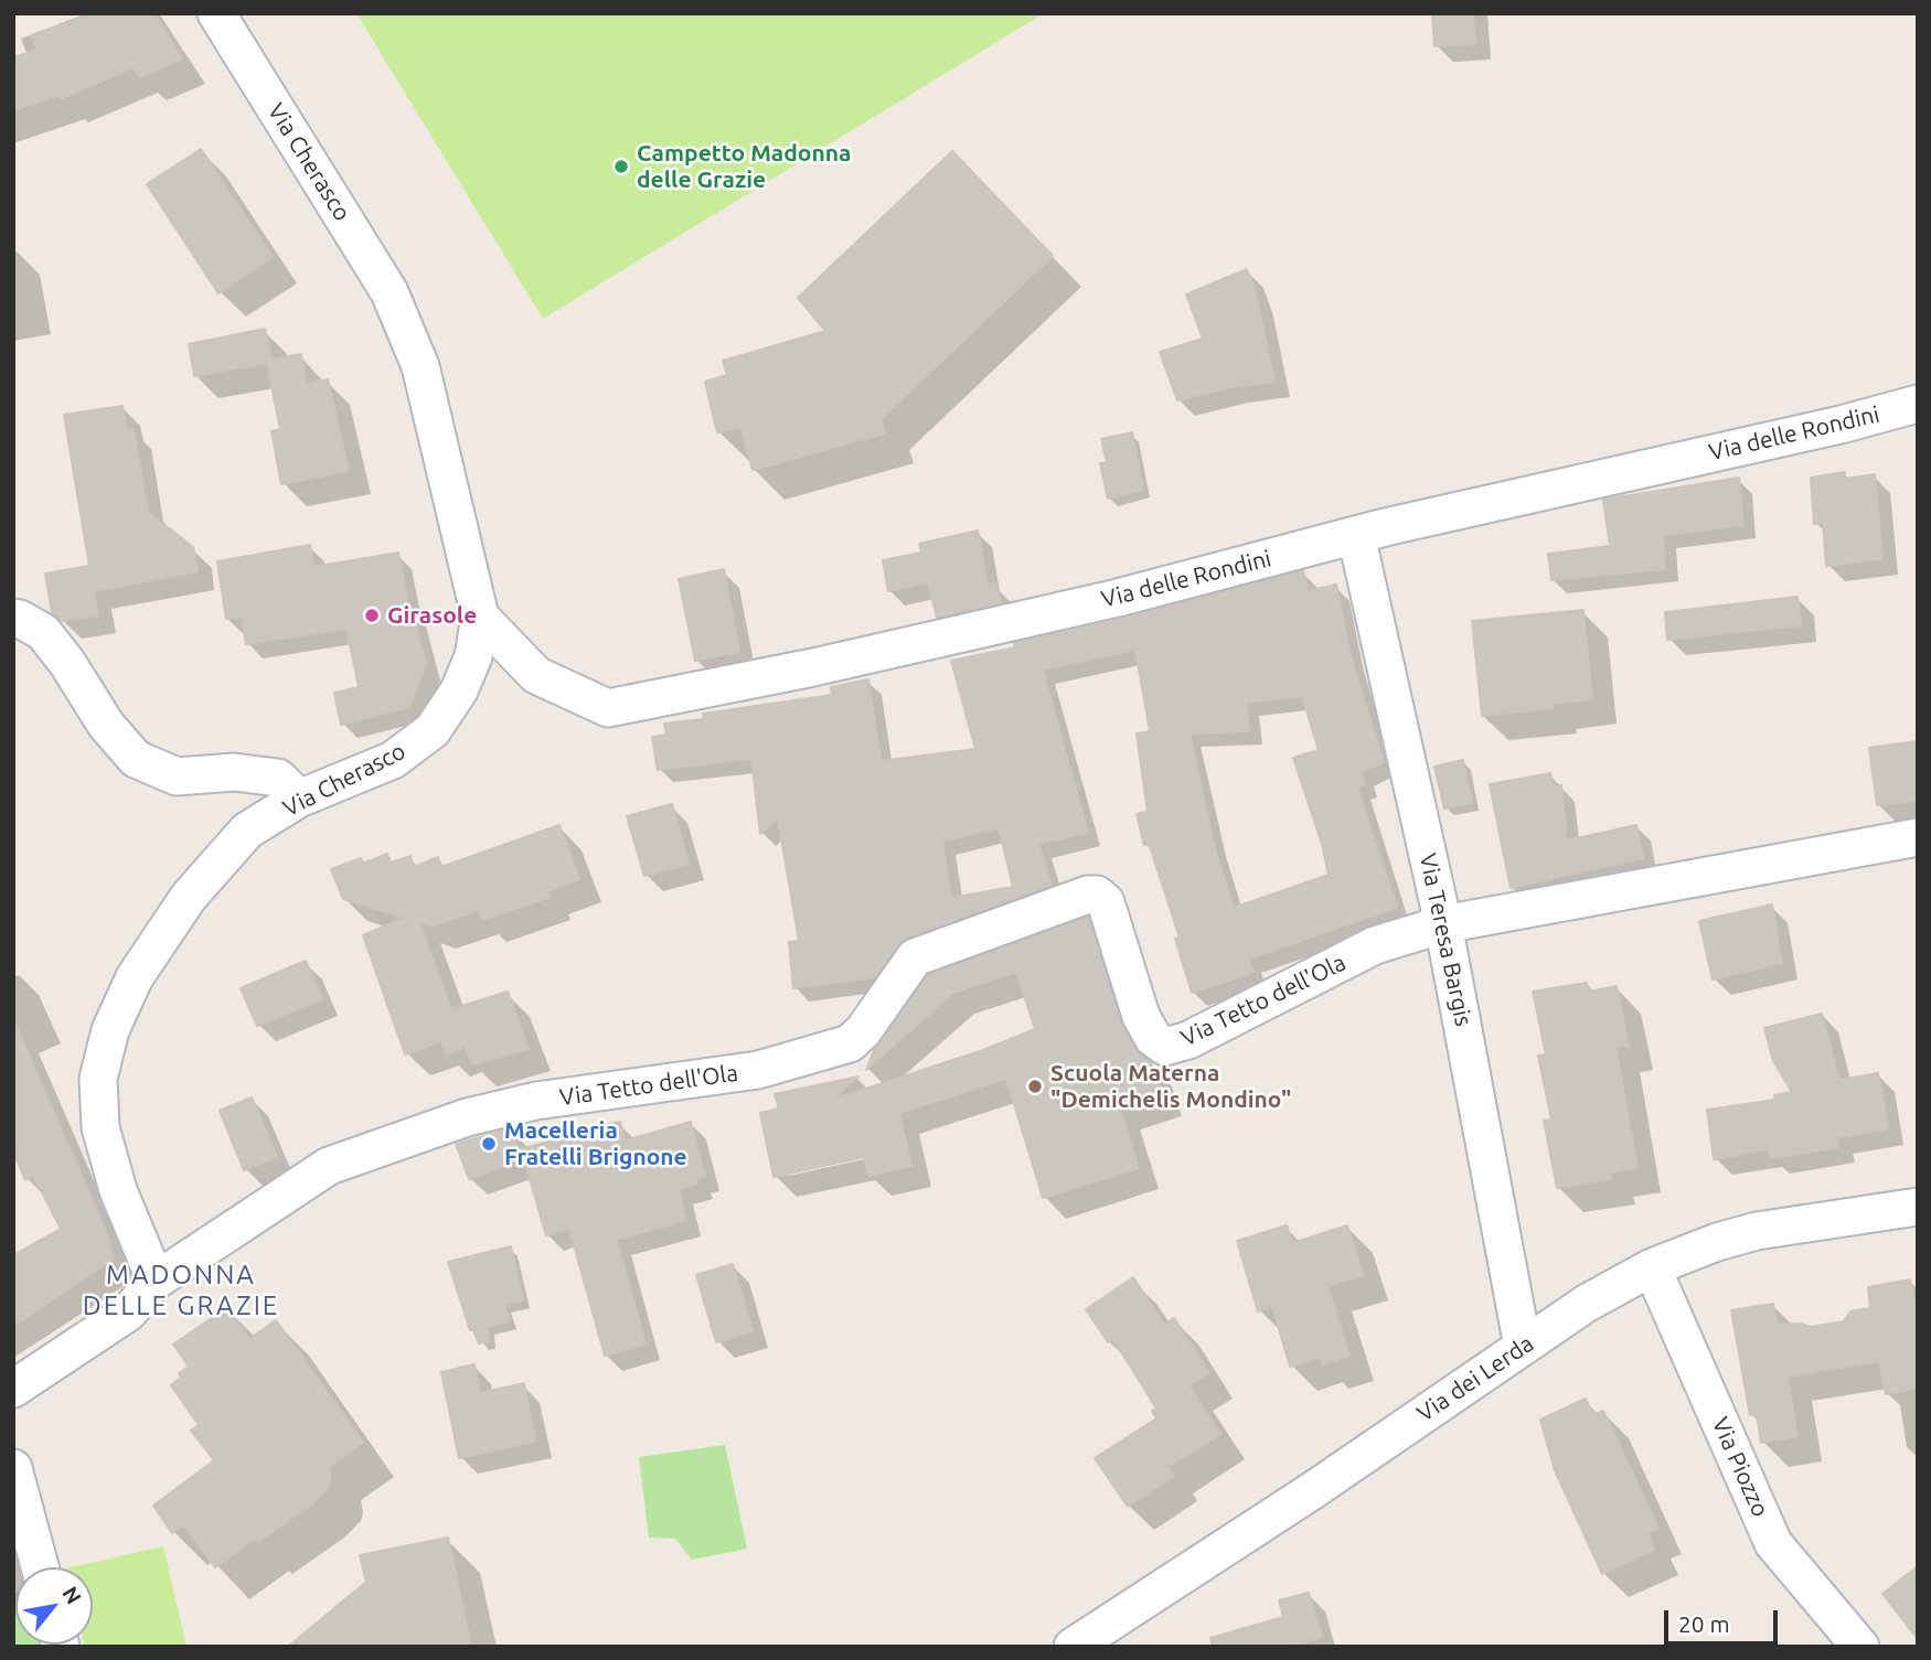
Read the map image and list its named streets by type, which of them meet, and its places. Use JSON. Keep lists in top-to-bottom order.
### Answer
{
  "streets": {
    "street": [
      "Via Cherasco",
      "Via delle Rondini",
      "Via Teresa Bargis",
      "Via Tetto dell'Ola",
      "Via dei Lerda",
      "Via Piozzo"
    ]
  },
  "crossings": [
    ["Via Cherasco", "Via delle Rondini"],
    ["Via Cherasco", "Via Tetto dell'Ola"],
    ["Via delle Rondini", "Via Teresa Bargis"],
    ["Via Teresa Bargis", "Via Tetto dell'Ola"],
    ["Via Teresa Bargis", "Via dei Lerda"],
    ["Via dei Lerda", "Via Piozzo"]
  ],
  "districts": ["MADONNA DELLE GRAZIE"],
  "places": [
    "Campetto Madonna delle Grazie",
    "Girasole",
    "Scuola Materna \"Demichelis Mondino\"",
    "Macelleria Fratelli Brignone"
  ],
  "scale_bar": "20 m",
  "north": "top right"
}
